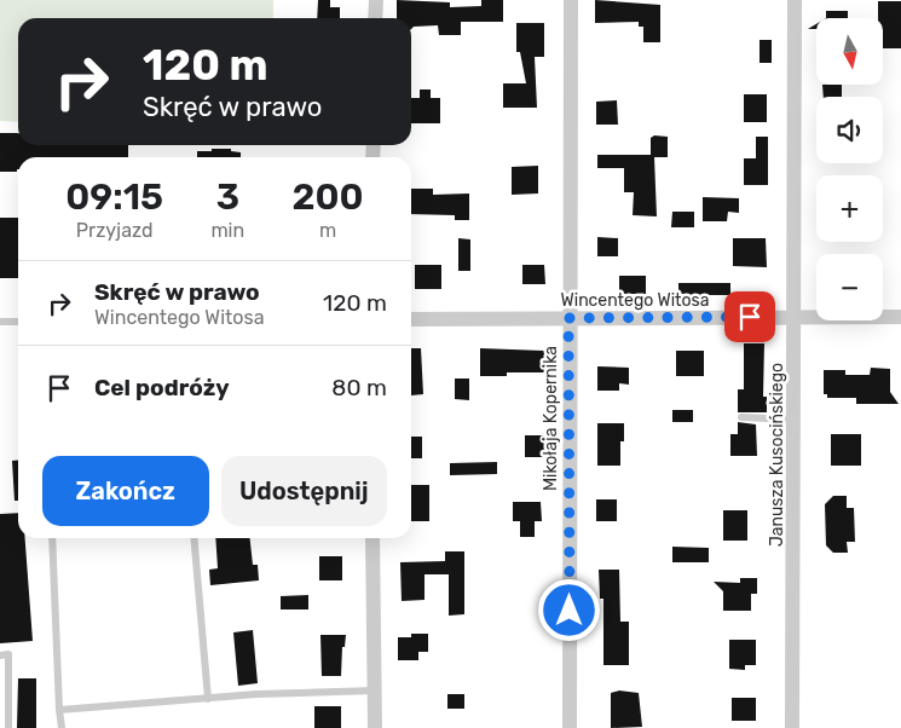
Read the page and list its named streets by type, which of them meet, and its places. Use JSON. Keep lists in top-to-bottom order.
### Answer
{
  "streets": {
    "street": ["Wincentego Witosa", "Mikołaja Kopernika", "Janusza Kusocińskiego"]
  },
  "crossings": [
    ["Wincentego Witosa", "Mikołaja Kopernika"],
    ["Wincentego Witosa", "Janusza Kusocińskiego"]
  ],
  "north": "bottom",
  "page": {
    "map_buttons": ["+", "−"],
    "turn": ["120 m", "Skręć w prawo"],
    "eta": [
      "09:15",
      "Przyjazd",
      "3",
      "min",
      "200",
      "m"
    ],
    "list": [
      {
        "name": "Skręć w prawo",
        "note": "Wincentego Witosa",
        "value": "120 m"
      },
      {
        "name": "Cel podróży",
        "value": "80 m"
      }
    ],
    "buttons": ["Zakończ", "Udostępnij"]
  }
}
